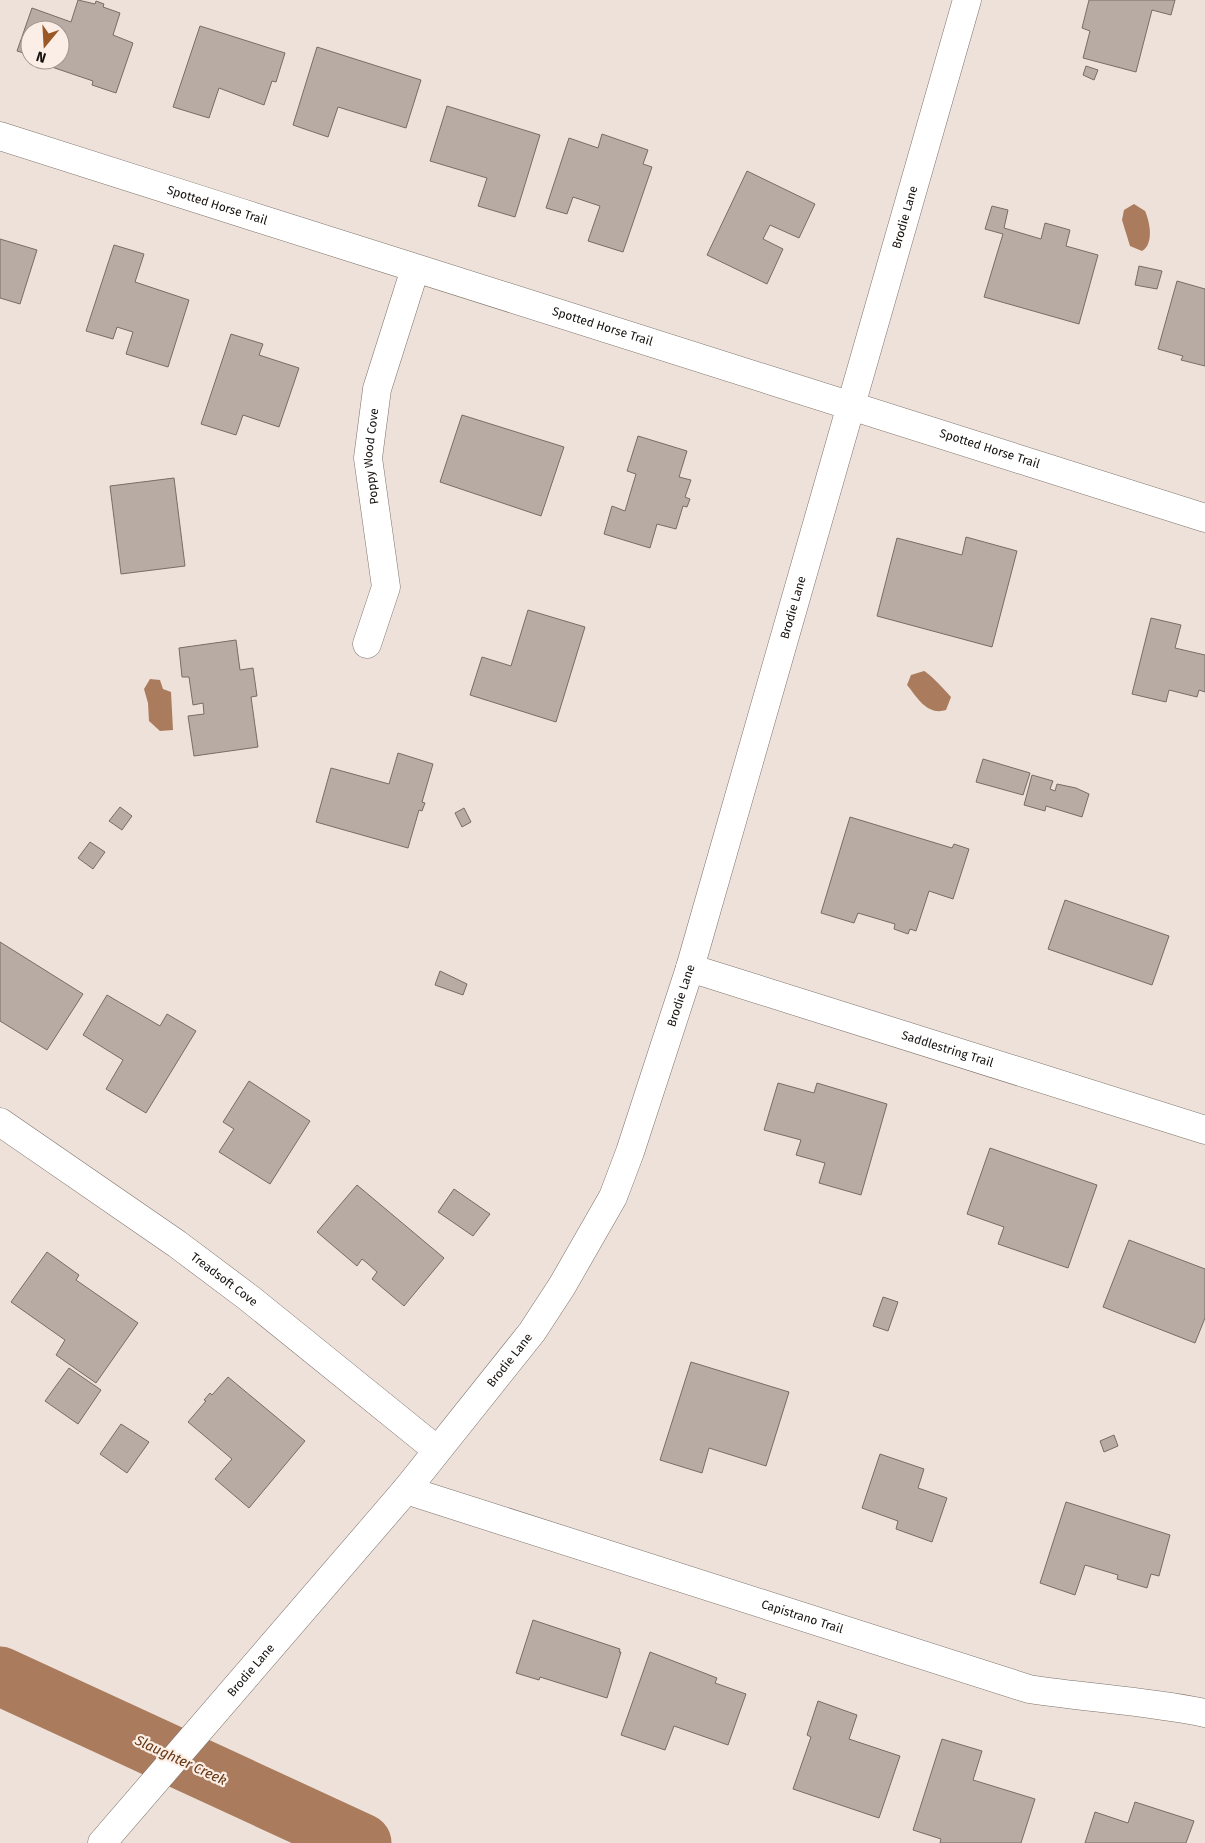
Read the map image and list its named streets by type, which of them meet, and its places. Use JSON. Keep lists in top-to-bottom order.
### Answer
{
  "streets": {
    "street": [
      "Spotted Horse Trail",
      "Brodie Lane",
      "Poppy Wood Cove",
      "Saddlestring Trail",
      "Treadsoft Cove",
      "Capistrano Trail"
    ]
  },
  "crossings": [
    ["Spotted Horse Trail", "Brodie Lane"],
    ["Spotted Horse Trail", "Poppy Wood Cove"],
    ["Brodie Lane", "Saddlestring Trail"],
    ["Brodie Lane", "Treadsoft Cove"],
    ["Brodie Lane", "Capistrano Trail"]
  ],
  "water": ["Slaughter Creek"],
  "north": "bottom"
}
